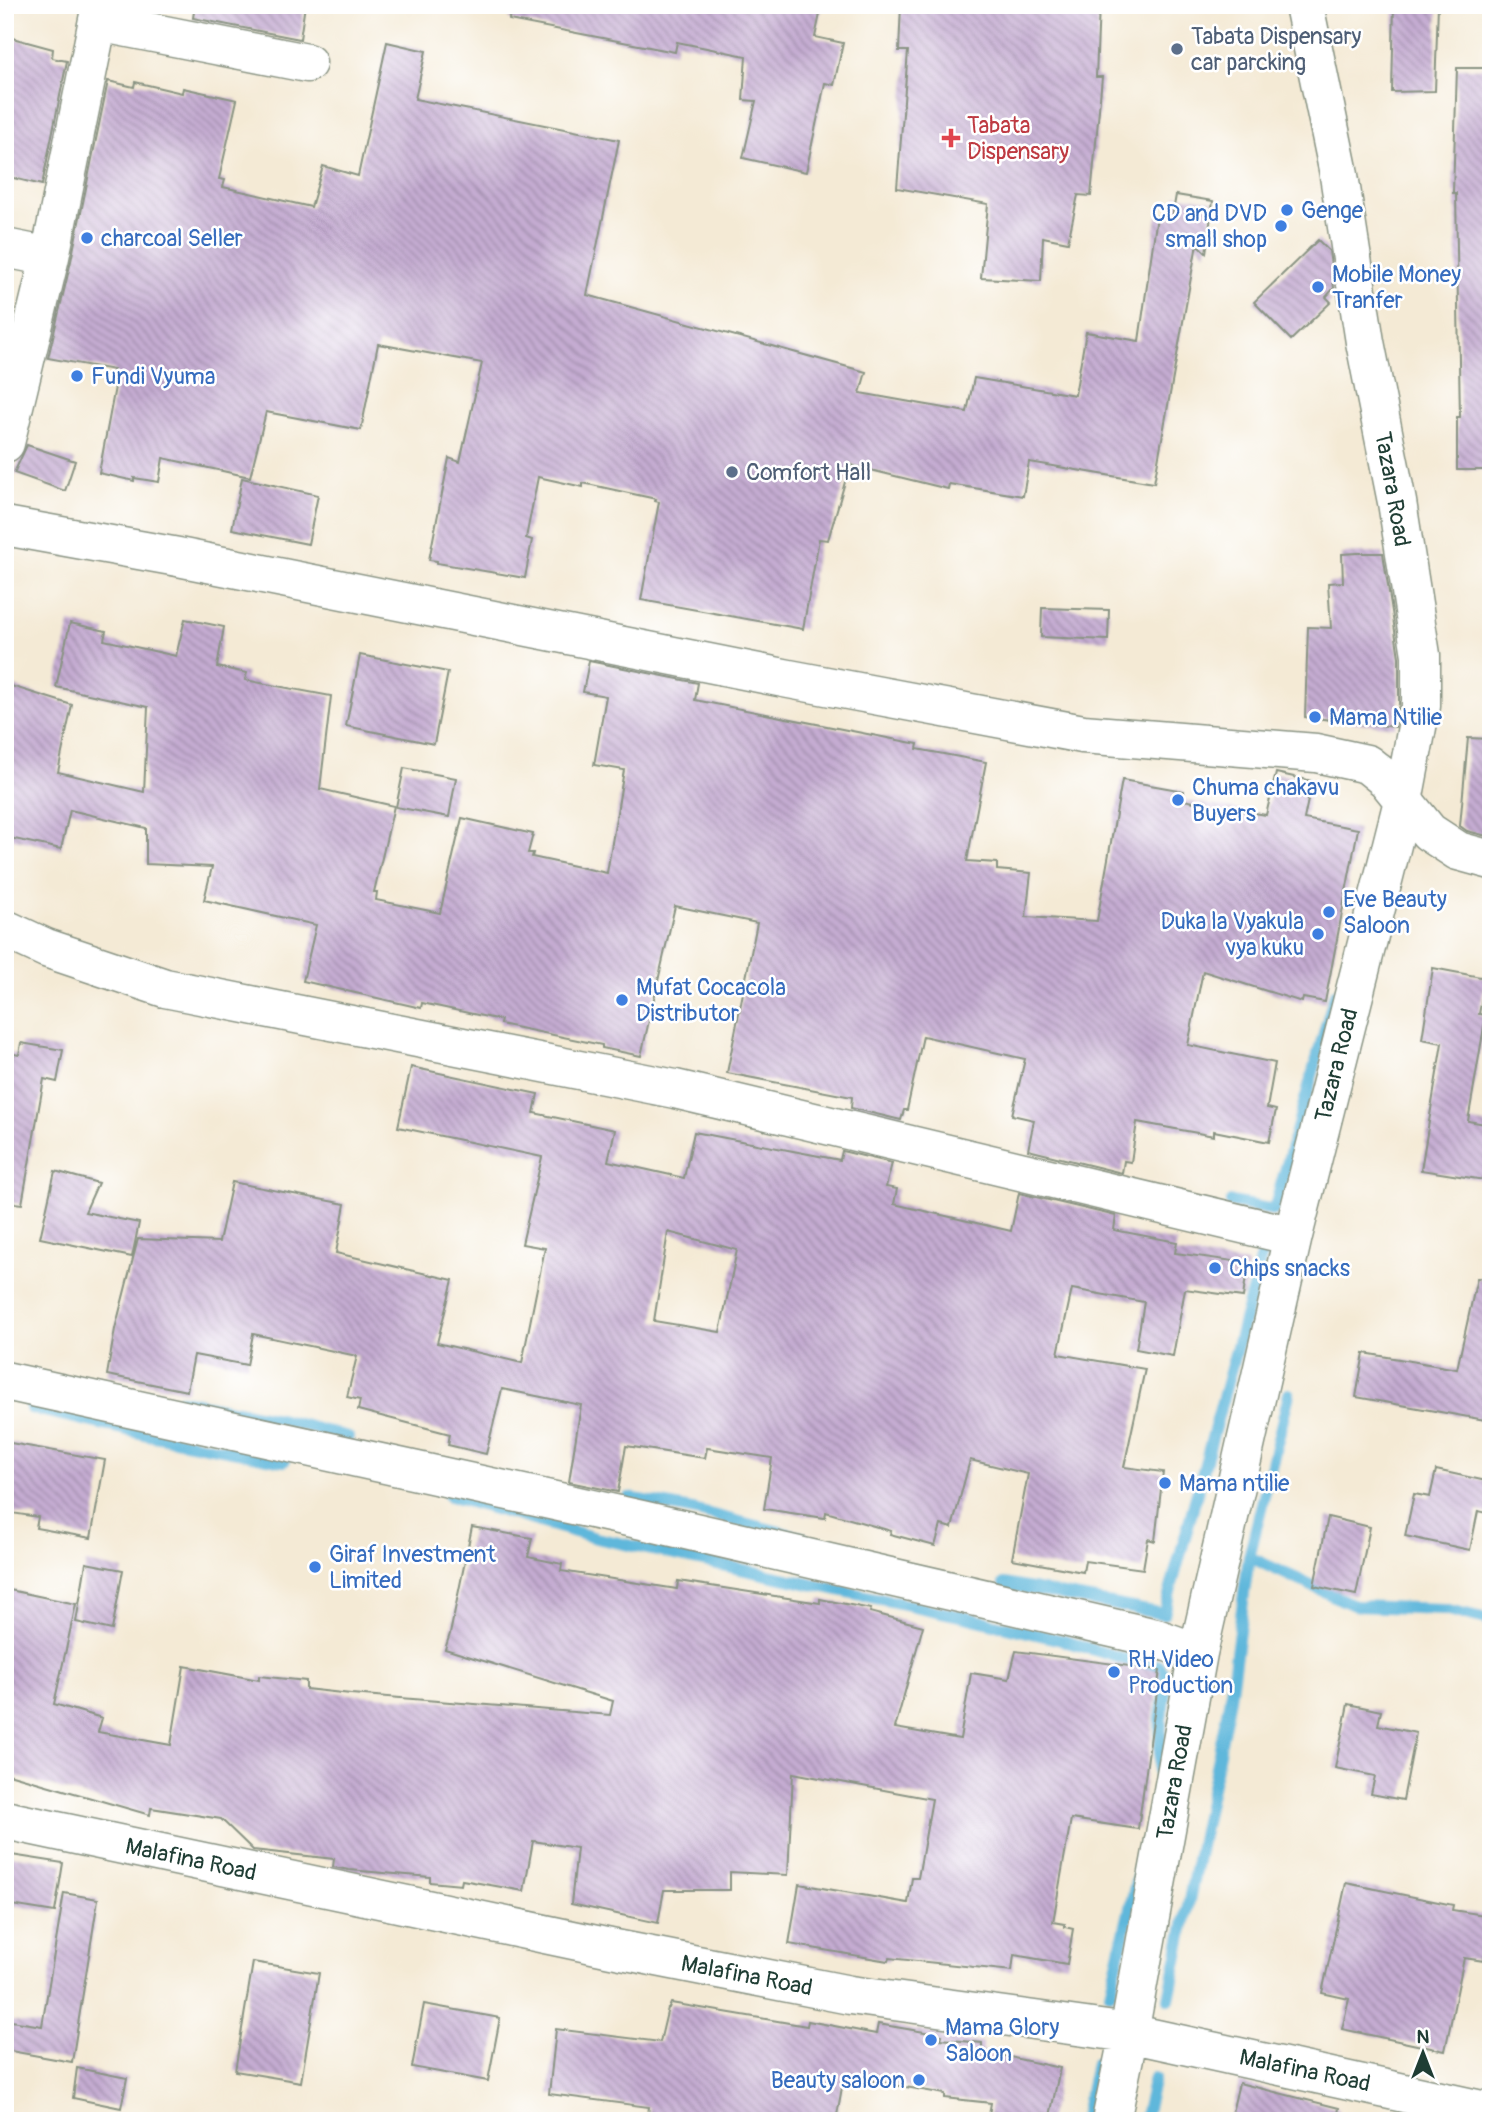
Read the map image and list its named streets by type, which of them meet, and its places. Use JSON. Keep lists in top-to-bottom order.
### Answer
{
  "streets": {
    "street": ["Tazara Road", "Malafina Road"]
  },
  "crossings": [
    ["Tazara Road", "Malafina Road"]
  ],
  "places": {
    "other": [
      "Tabata Dispensary car parcking",
      "Genge",
      "CD and DVD small shop",
      "charcoal Seller",
      "Mobile Money Tranfer",
      "Fundi Vyuma",
      "Comfort Hall",
      "Mama Ntilie",
      "Chuma chakavu Buyers",
      "Eve Beauty Saloon",
      "Duka la Vyakula vya kuku",
      "Mufat Cocacola Distributor",
      "Chips snacks",
      "Mama ntilie",
      "Giraf Investment Limited",
      "RH Video Production",
      "Mama Glory Saloon",
      "Beauty saloon"
    ],
    "health": ["Tabata Dispensary"]
  },
  "north": "top"
}
